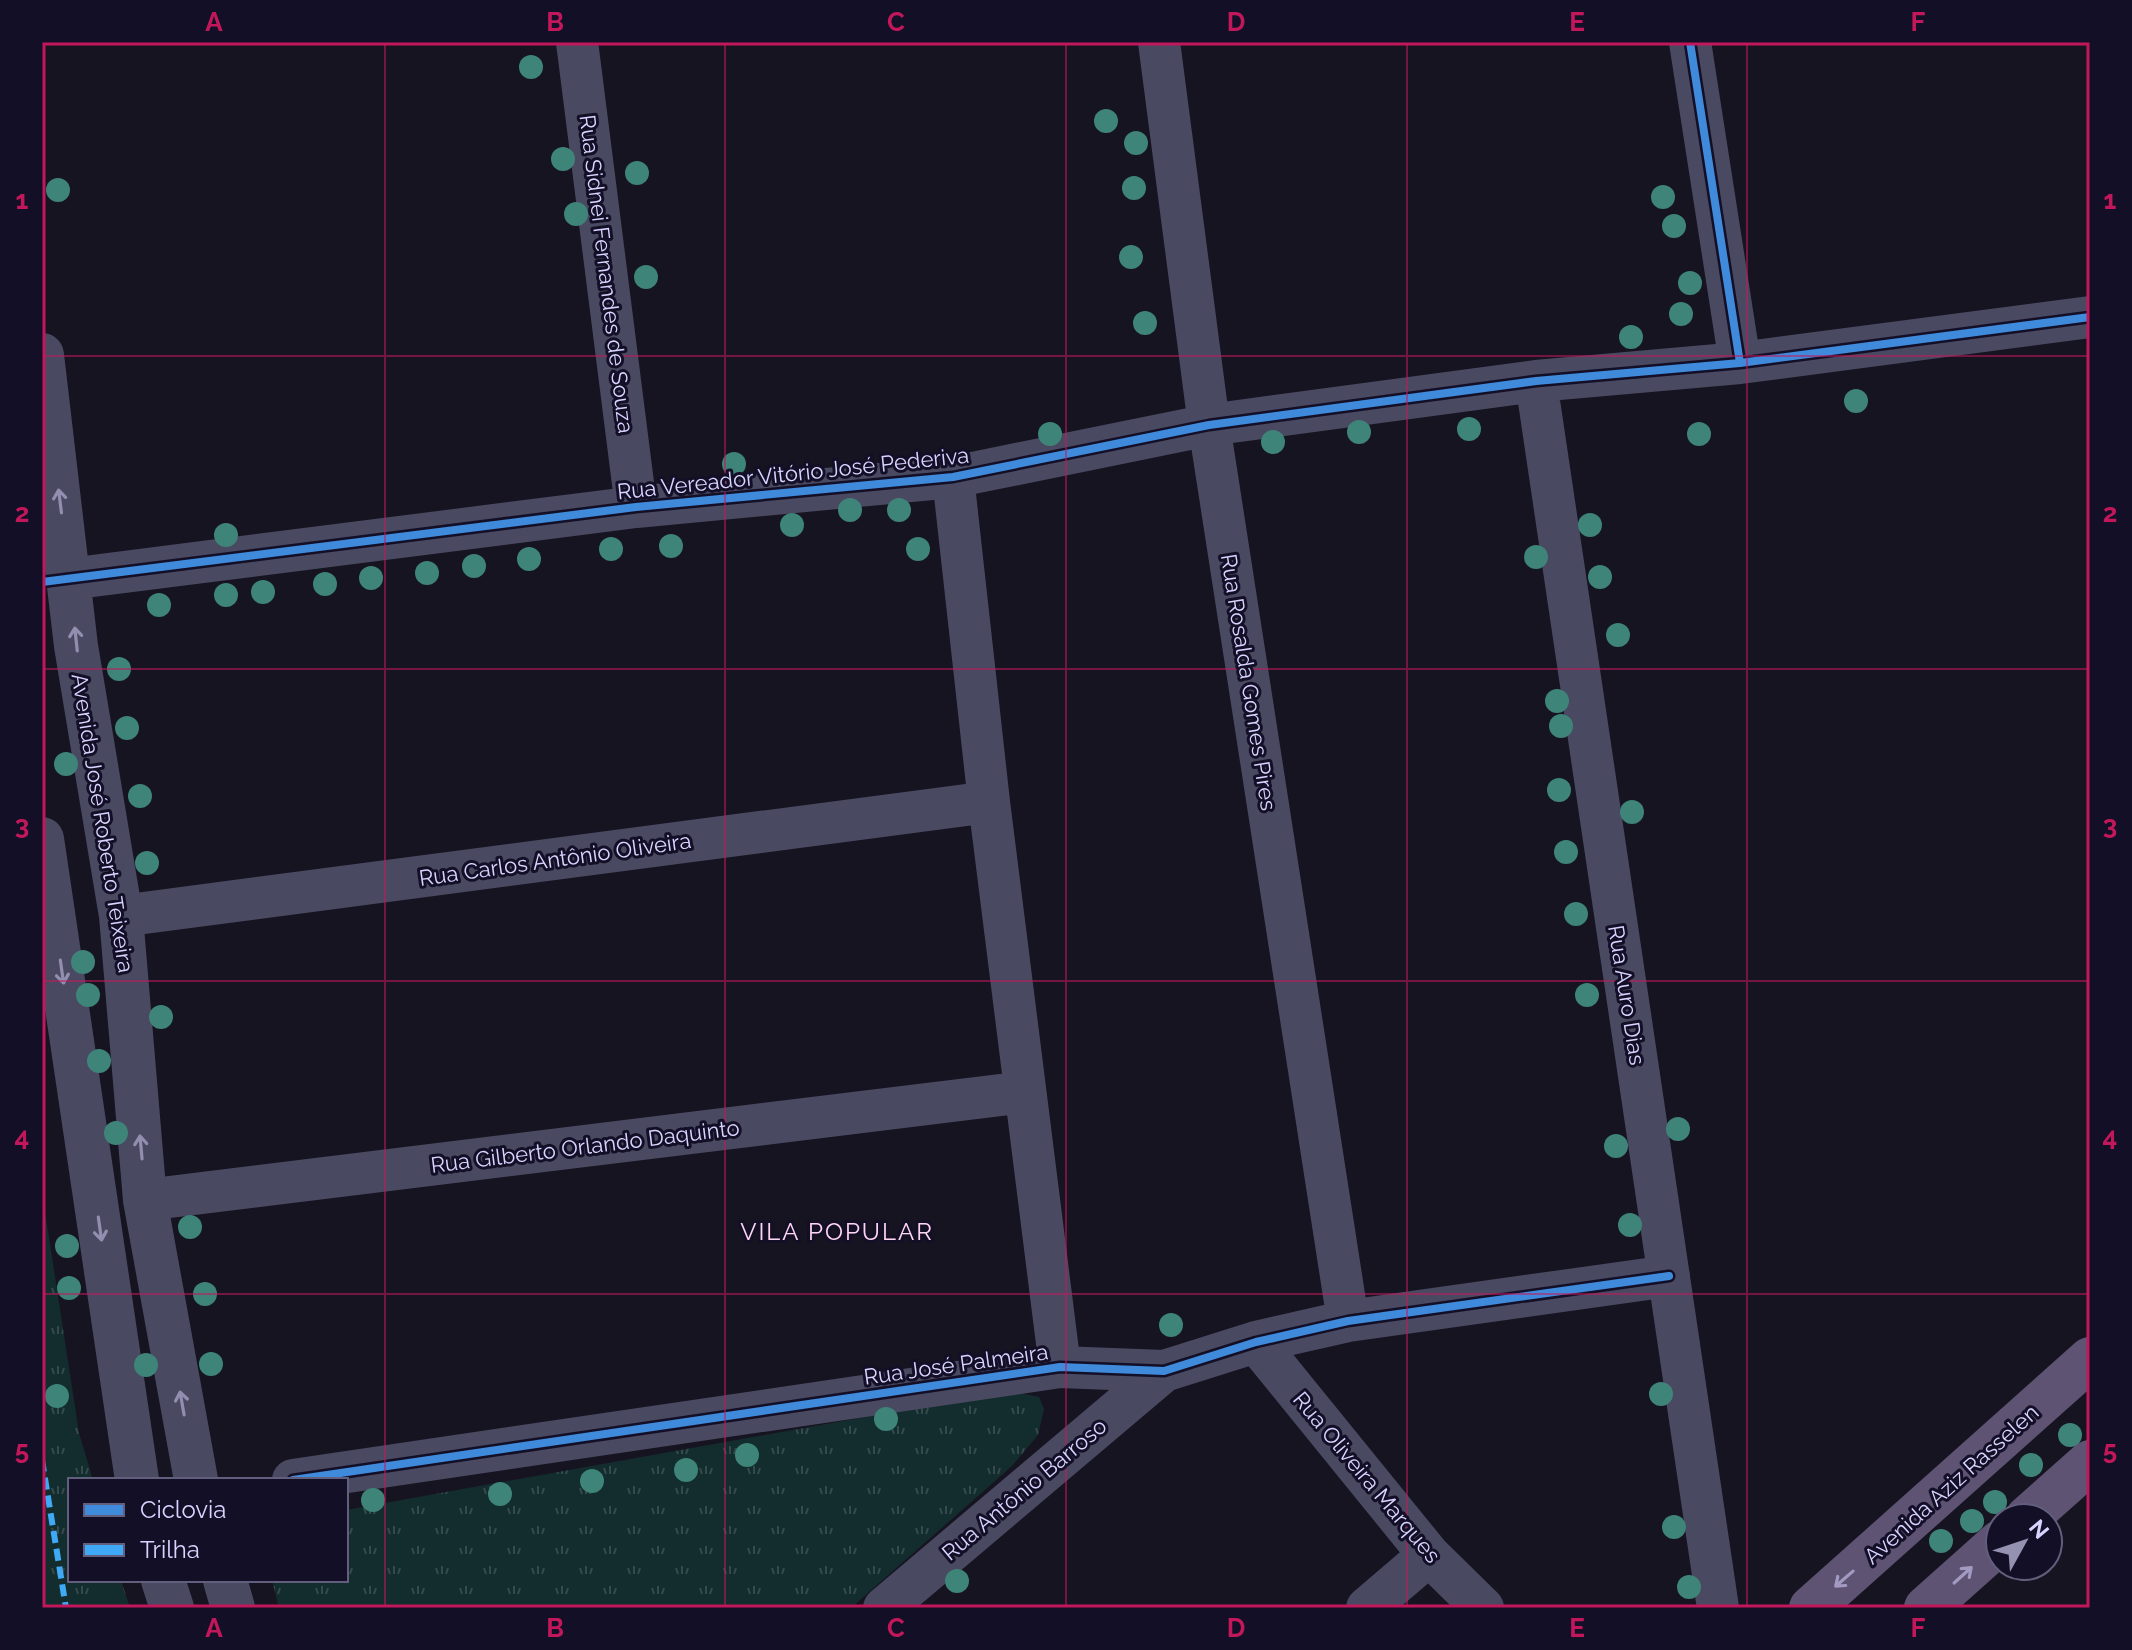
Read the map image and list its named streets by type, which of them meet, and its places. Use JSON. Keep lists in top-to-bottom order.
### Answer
{
  "streets": {
    "main road": ["Avenida Aziz Rasselen"],
    "street": [
      "Rua Sidnei Fernandes de Souza",
      "Rua Vereador Vitório José Pederiva",
      "Rua Rosalda Gomes Pires",
      "Avenida José Roberto Teixeira",
      "Rua Carlos Antônio Oliveira",
      "Rua Auro Dias",
      "Rua Gilberto Orlando Daquinto",
      "Rua José Palmeira",
      "Rua Oliveira Marques",
      "Rua Antônio Barroso"
    ]
  },
  "crossings": [
    ["Rua Sidnei Fernandes de Souza", "Rua Vereador Vitório José Pederiva"],
    ["Rua Vereador Vitório José Pederiva", "Rua Rosalda Gomes Pires"],
    ["Rua Vereador Vitório José Pederiva", "Avenida José Roberto Teixeira"],
    ["Rua Vereador Vitório José Pederiva", "Rua Auro Dias"],
    ["Rua Rosalda Gomes Pires", "Rua José Palmeira"],
    ["Avenida José Roberto Teixeira", "Rua Carlos Antônio Oliveira"],
    ["Avenida José Roberto Teixeira", "Rua Gilberto Orlando Daquinto"],
    ["Rua Auro Dias", "Rua José Palmeira"],
    ["Rua José Palmeira", "Rua Oliveira Marques"],
    ["Rua José Palmeira", "Rua Antônio Barroso"]
  ],
  "districts": ["VILA POPULAR"],
  "legend": ["Ciclovia", "Trilha"],
  "north": "top right",
  "grid": {
    "columns": [
      "A",
      "B",
      "C",
      "D",
      "E",
      "F"
    ],
    "rows": [
      "1",
      "2",
      "3",
      "4",
      "5"
    ]
  }
}
